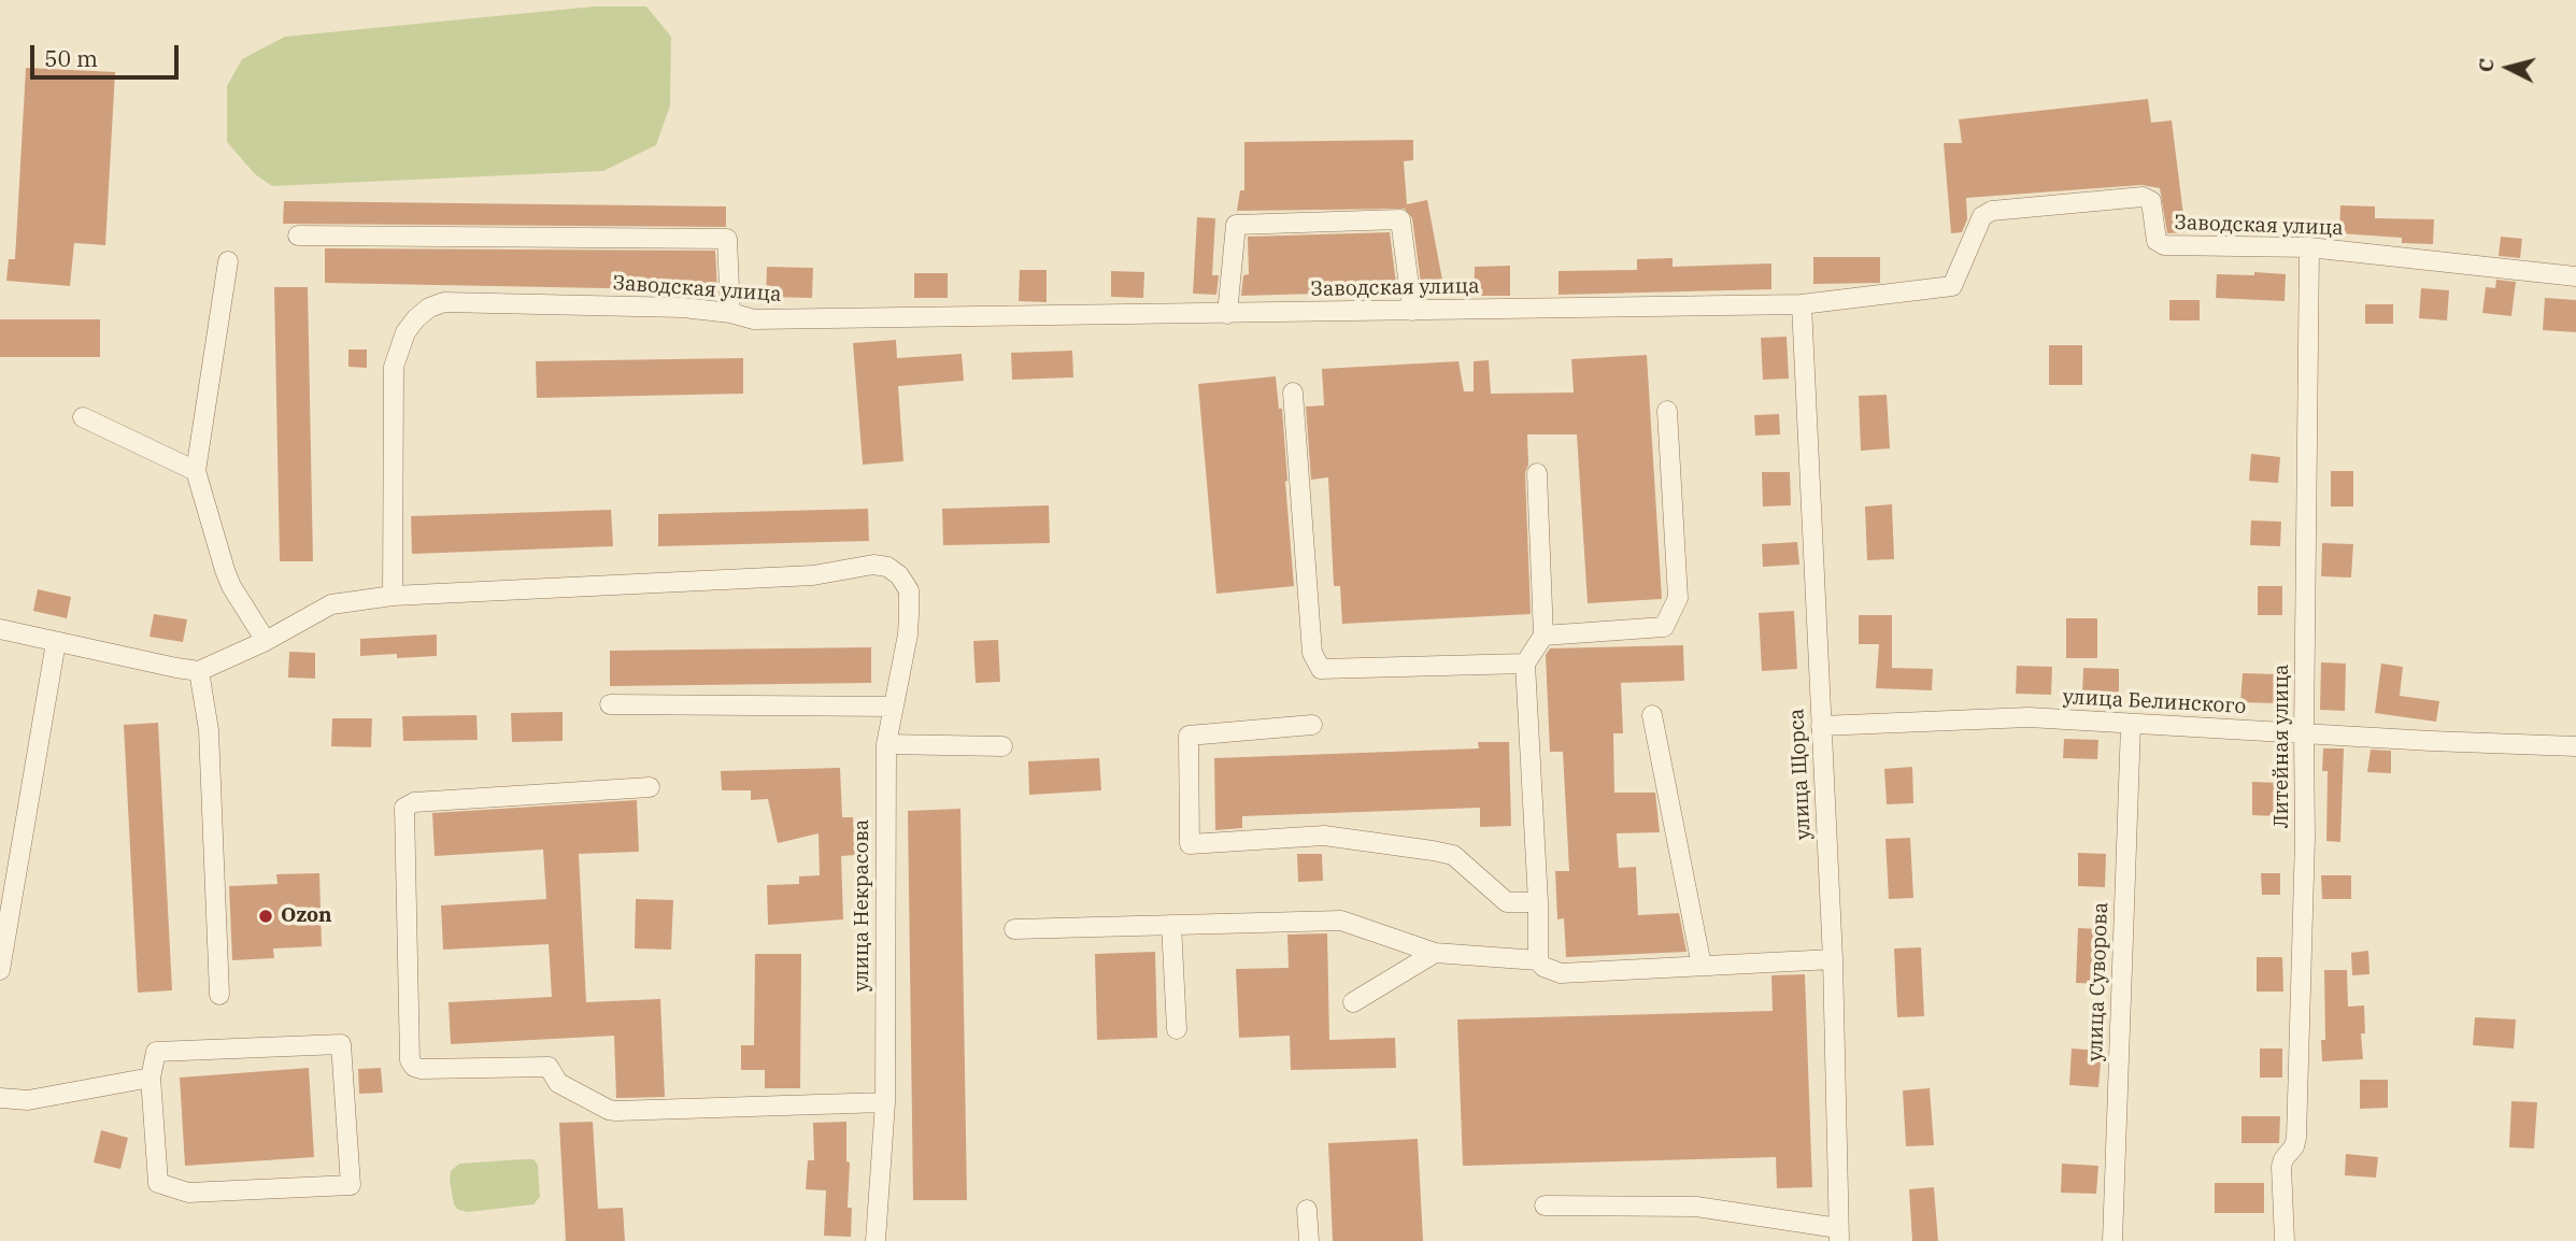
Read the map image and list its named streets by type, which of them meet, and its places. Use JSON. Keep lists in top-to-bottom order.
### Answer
{
  "streets": {
    "street": [
      "Заводская улица",
      "улица Белинского",
      "Литейная улица",
      "улица Щорса",
      "улица Некрасова",
      "улица Суворова"
    ]
  },
  "crossings": [
    ["Заводская улица", "Литейная улица"],
    ["Заводская улица", "улица Щорса"],
    ["Заводская улица", "улица Некрасова"],
    ["улица Белинского", "Литейная улица"],
    ["улица Белинского", "улица Щорса"],
    ["улица Белинского", "улица Суворова"]
  ],
  "places": ["Ozon"],
  "scale_bar": "50 m",
  "north": "left"
}
